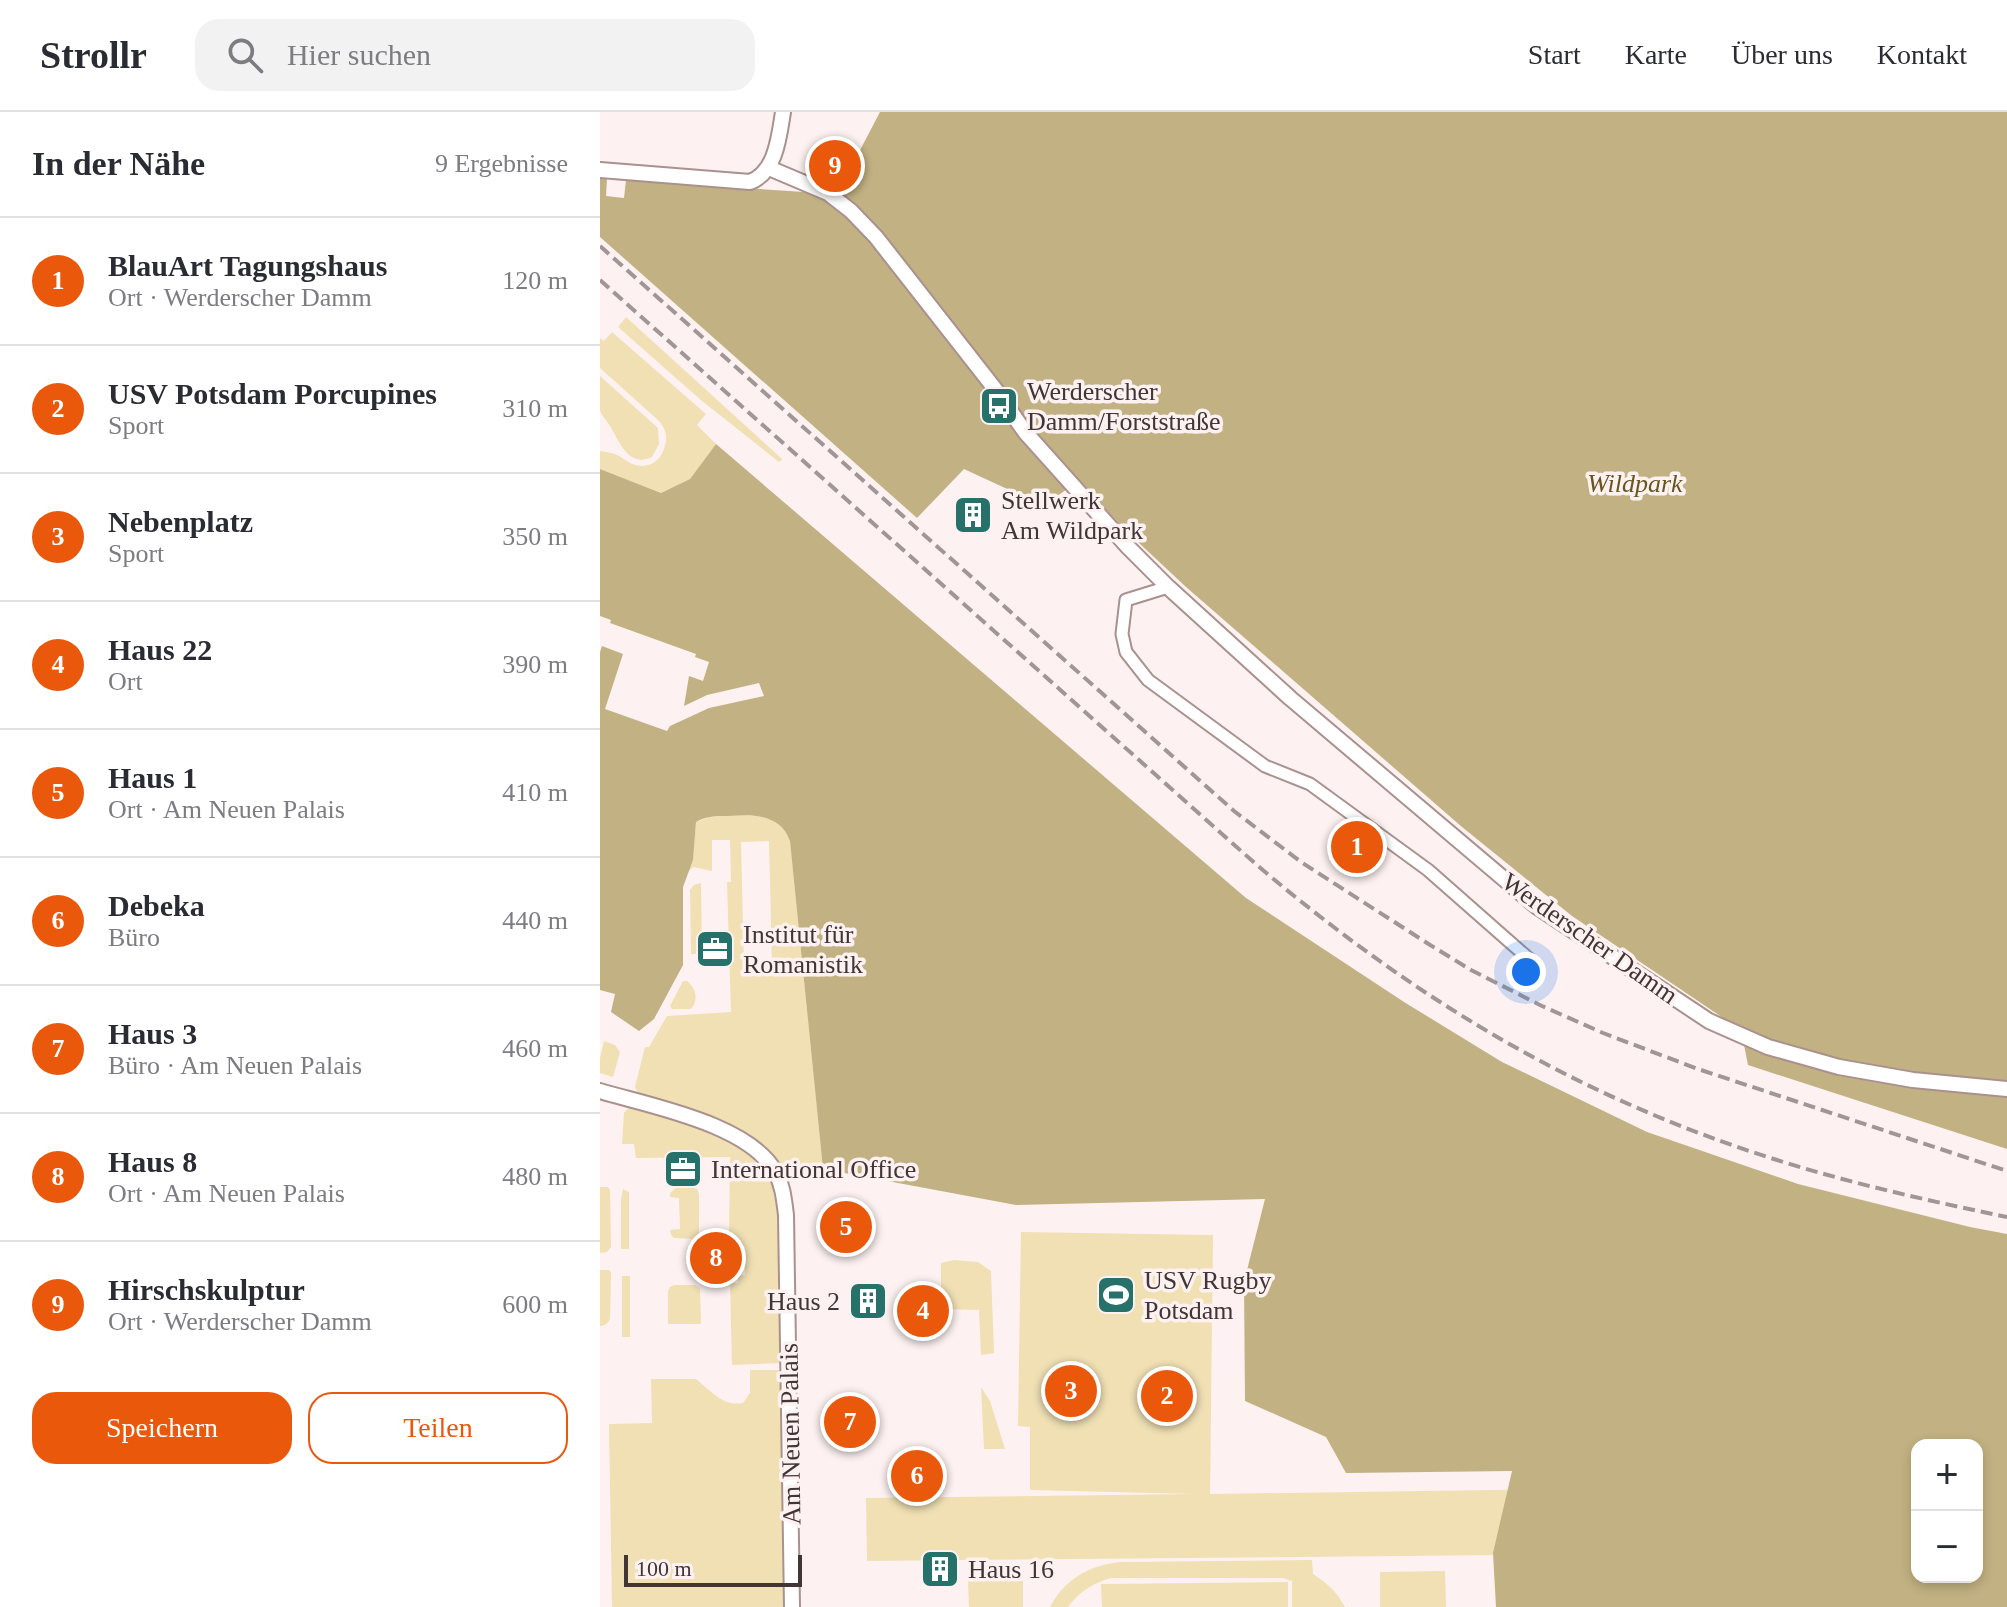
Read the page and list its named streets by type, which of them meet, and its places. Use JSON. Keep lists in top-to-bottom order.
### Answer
{
  "streets": {
    "street": ["Werderscher Damm", "Am Neuen Palais"]
  },
  "parks": ["Wildpark"],
  "places": {
    "bus stop": ["Werderscher Damm/Forststraße"],
    "building": ["Stellwerk Am Wildpark", "Haus 2", "Haus 16"],
    "office": ["Institut für Romanistik", "International Office"],
    "sports": ["USV Rugby Potsdam"]
  },
  "scale_bar": "100 m",
  "page": {
    "header": "Strollr",
    "search": "Hier suchen",
    "nav": [
      "Start",
      "Karte",
      "Über uns",
      "Kontakt"
    ],
    "heading": ["In der Nähe", "9 Ergebnisse"],
    "pins": [
      "9",
      "1",
      "5",
      "8",
      "4",
      "3",
      "2",
      "7",
      "6"
    ],
    "list": [
      {
        "mark": "1",
        "name": "BlauArt Tagungshaus",
        "note": "Ort · Werderscher Damm",
        "value": "120 m"
      },
      {
        "mark": "2",
        "name": "USV Potsdam Porcupines",
        "note": "Sport",
        "value": "310 m"
      },
      {
        "mark": "3",
        "name": "Nebenplatz",
        "note": "Sport",
        "value": "350 m"
      },
      {
        "mark": "4",
        "name": "Haus 22",
        "note": "Ort",
        "value": "390 m"
      },
      {
        "mark": "5",
        "name": "Haus 1",
        "note": "Ort · Am Neuen Palais",
        "value": "410 m"
      },
      {
        "mark": "6",
        "name": "Debeka",
        "note": "Büro",
        "value": "440 m"
      },
      {
        "mark": "7",
        "name": "Haus 3",
        "note": "Büro · Am Neuen Palais",
        "value": "460 m"
      },
      {
        "mark": "8",
        "name": "Haus 8",
        "note": "Ort · Am Neuen Palais",
        "value": "480 m"
      },
      {
        "mark": "9",
        "name": "Hirschskulptur",
        "note": "Ort · Werderscher Damm",
        "value": "600 m"
      }
    ],
    "buttons": ["Speichern", "Teilen"],
    "map_buttons": ["+", "−"],
    "scale": "100 m"
  }
}
